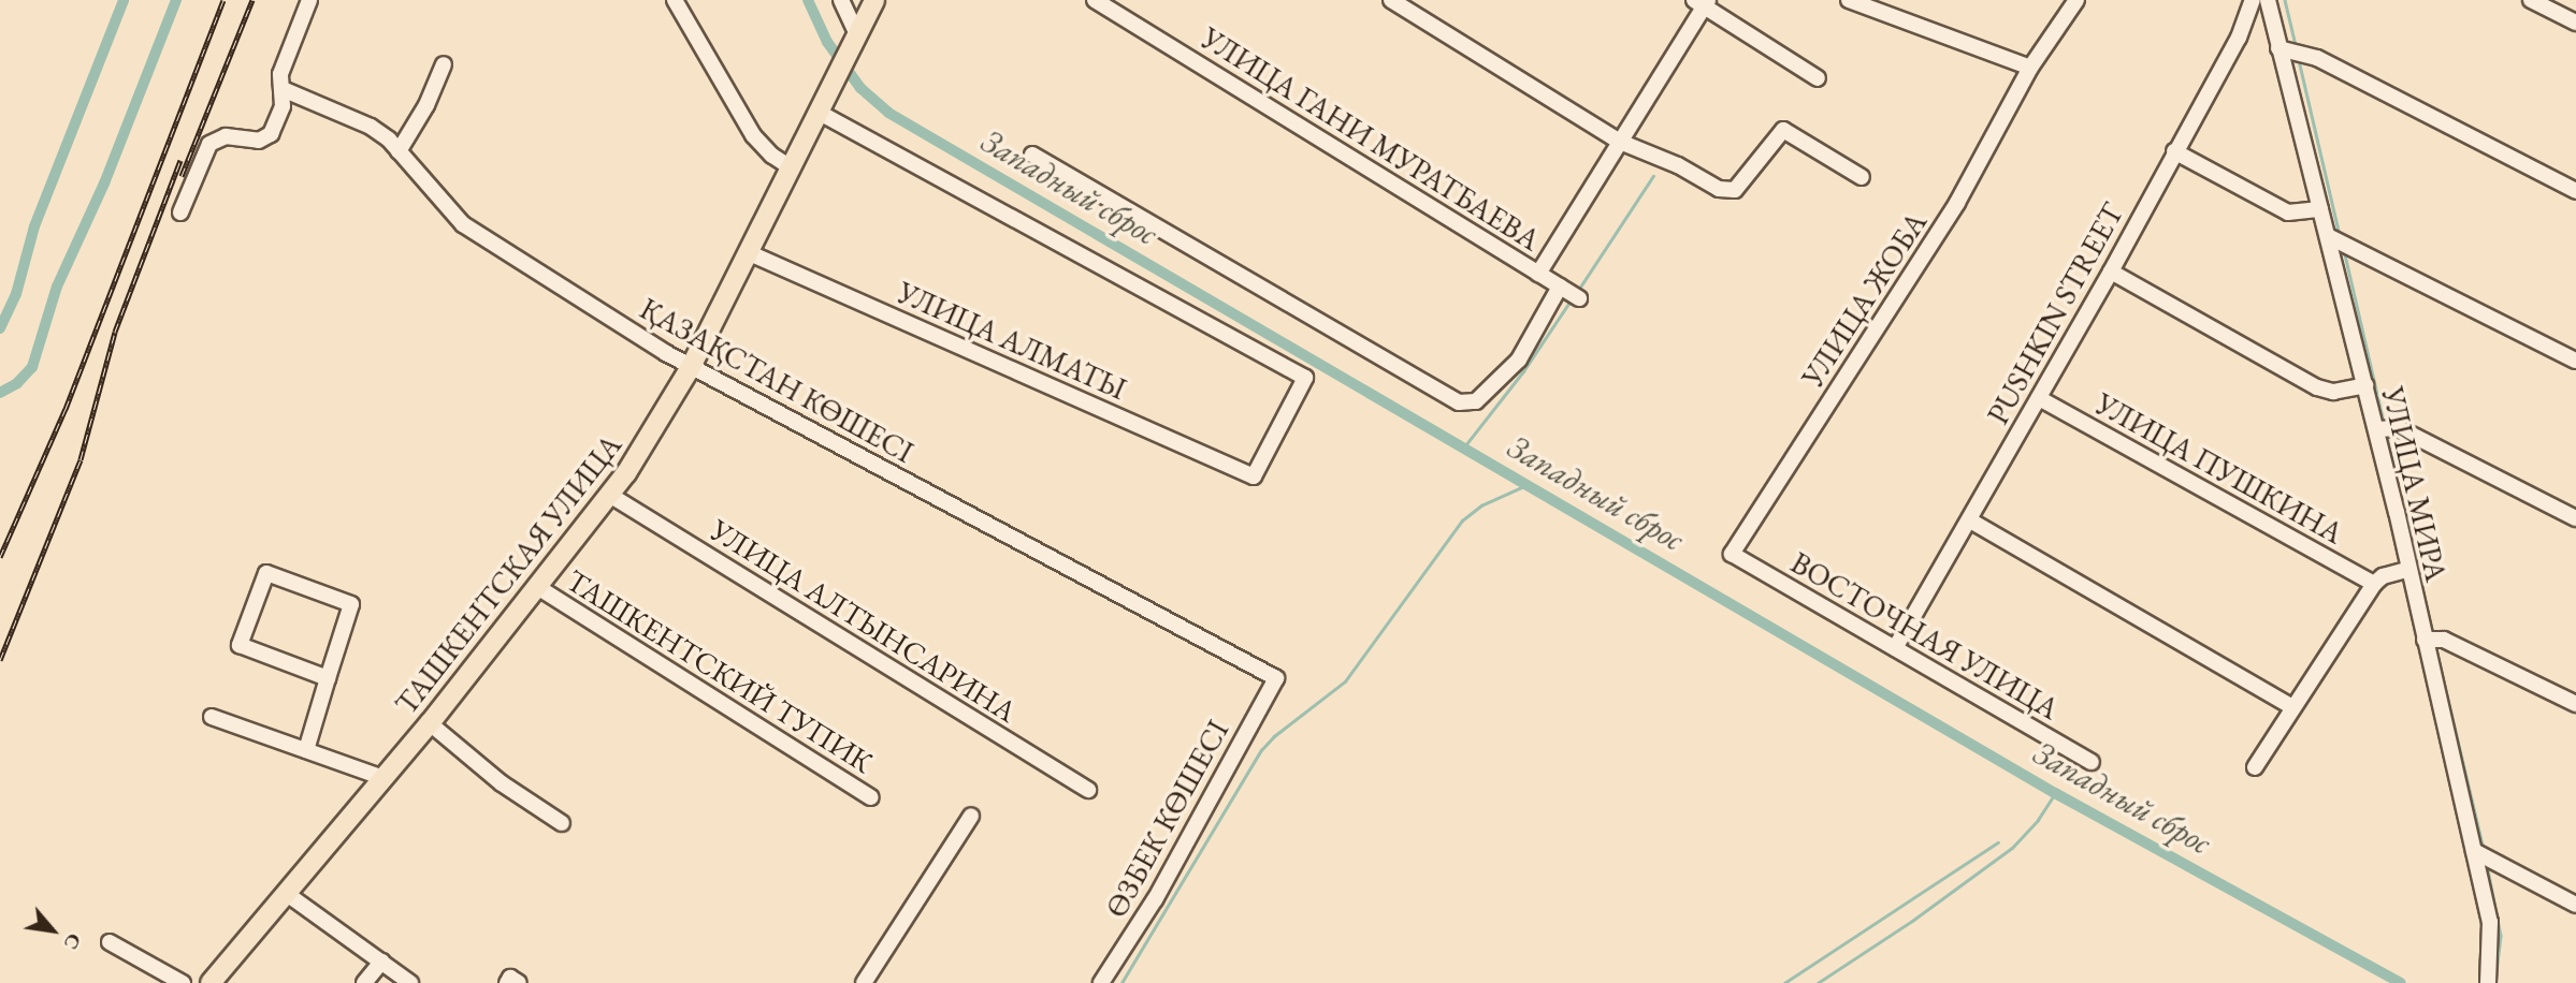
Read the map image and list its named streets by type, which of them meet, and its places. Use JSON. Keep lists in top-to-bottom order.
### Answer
{
  "streets": {
    "main road": ["ТАШКЕНТСКАЯ УЛИЦА"],
    "street": [
      "УЛИЦА ГАНИ МУРАТБАЕВА",
      "УЛИЦА ЖОБА",
      "PUSHKIN STREET",
      "УЛИЦА АЛМАТЫ",
      "ҚАЗАҚСТАН КӨШЕСІ",
      "УЛИЦА ПУШКИНА",
      "УЛИЦА МИРА",
      "УЛИЦА АЛТЫНСАРИНА",
      "ВОСТОЧНАЯ УЛИЦА",
      "ТАШКЕНТСКИЙ ТУПИК",
      "ӨЗБЕК КӨШЕСІ"
    ]
  },
  "crossings": [
    ["УЛИЦА ЖОБА", "ВОСТОЧНАЯ УЛИЦА"],
    ["PUSHKIN STREET", "УЛИЦА ПУШКИНА"],
    ["PUSHKIN STREET", "ВОСТОЧНАЯ УЛИЦА"],
    ["УЛИЦА АЛМАТЫ", "ТАШКЕНТСКАЯ УЛИЦА"],
    ["ҚАЗАҚСТАН КӨШЕСІ", "ТАШКЕНТСКАЯ УЛИЦА"],
    ["ҚАЗАҚСТАН КӨШЕСІ", "ӨЗБЕК КӨШЕСІ"],
    ["ТАШКЕНТСКАЯ УЛИЦА", "УЛИЦА АЛТЫНСАРИНА"],
    ["ТАШКЕНТСКАЯ УЛИЦА", "ТАШКЕНТСКИЙ ТУПИК"]
  ],
  "water": ["Западный сброс"],
  "north": "bottom right"
}
